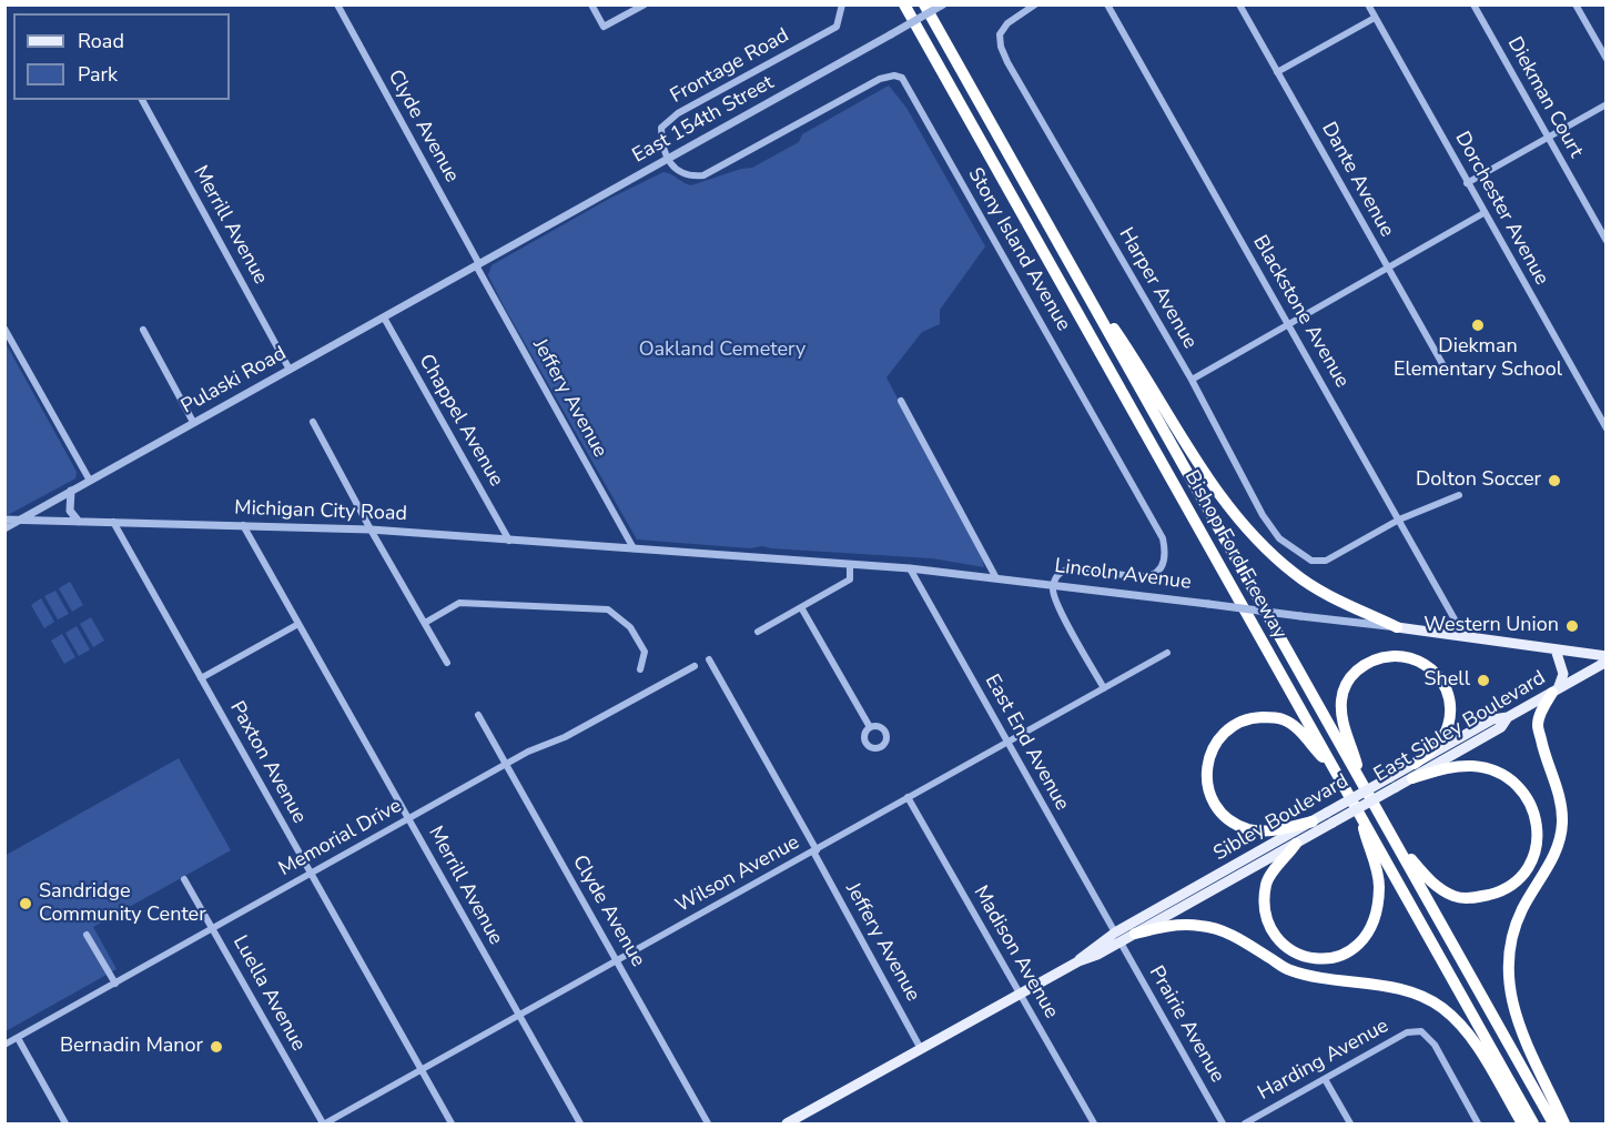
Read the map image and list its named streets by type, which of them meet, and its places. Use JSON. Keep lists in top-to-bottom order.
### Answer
{
  "streets": {
    "highway": ["Bishop Ford Freeway"],
    "main road": ["Lincoln Avenue", "East Sibley Boulevard", "Sibley Boulevard"],
    "street": [
      "Frontage Road",
      "Diekman Court",
      "East 154th Street",
      "Clyde Avenue",
      "Dante Avenue",
      "Dorchester Avenue",
      "Merrill Avenue",
      "Stony Island Avenue",
      "Harper Avenue",
      "Blackstone Avenue",
      "Pulaski Road",
      "Jeffery Avenue",
      "Chappel Avenue",
      "Michigan City Road",
      "East End Avenue",
      "Paxton Avenue",
      "Memorial Drive",
      "Wilson Avenue",
      "Madison Avenue",
      "Luella Avenue",
      "Prairie Avenue",
      "Harding Avenue"
    ]
  },
  "crossings": [
    ["Frontage Road", "East 154th Street"],
    ["Frontage Road", "Stony Island Avenue"],
    ["East 154th Street", "Clyde Avenue"],
    ["East 154th Street", "Stony Island Avenue"],
    ["East 154th Street", "Pulaski Road"],
    ["East 154th Street", "Jeffery Avenue"],
    ["Clyde Avenue", "Pulaski Road"],
    ["Clyde Avenue", "Jeffery Avenue"],
    ["Clyde Avenue", "Memorial Drive"],
    ["Clyde Avenue", "Wilson Avenue"],
    ["Merrill Avenue", "Pulaski Road"],
    ["Merrill Avenue", "Michigan City Road"],
    ["Merrill Avenue", "Memorial Drive"],
    ["Merrill Avenue", "Wilson Avenue"],
    ["Stony Island Avenue", "Lincoln Avenue"],
    ["Harper Avenue", "Blackstone Avenue"],
    ["Blackstone Avenue", "Lincoln Avenue"],
    ["Pulaski Road", "Jeffery Avenue"],
    ["Pulaski Road", "Chappel Avenue"],
    ["Pulaski Road", "Michigan City Road"],
    ["Jeffery Avenue", "Michigan City Road"],
    ["Jeffery Avenue", "Lincoln Avenue"],
    ["Jeffery Avenue", "Sibley Boulevard"],
    ["Jeffery Avenue", "Wilson Avenue"],
    ["Chappel Avenue", "Michigan City Road"],
    ["Michigan City Road", "Lincoln Avenue"],
    ["Michigan City Road", "Paxton Avenue"],
    ["Lincoln Avenue", "East End Avenue"],
    ["East Sibley Boulevard", "Sibley Boulevard"],
    ["East End Avenue", "Sibley Boulevard"],
    ["East End Avenue", "Wilson Avenue"],
    ["East End Avenue", "Prairie Avenue"],
    ["Paxton Avenue", "Memorial Drive"],
    ["Paxton Avenue", "Wilson Avenue"],
    ["Sibley Boulevard", "Madison Avenue"],
    ["Sibley Boulevard", "Prairie Avenue"],
    ["Memorial Drive", "Luella Avenue"],
    ["Wilson Avenue", "Madison Avenue"],
    ["Wilson Avenue", "Luella Avenue"]
  ],
  "parks": ["Oakland Cemetery"],
  "places": [
    "Diekman Elementary School",
    "Dolton Soccer",
    "Western Union",
    "Shell",
    "Sandridge Community Center",
    "Bernadin Manor"
  ],
  "legend": ["Road", "Park"]
}
